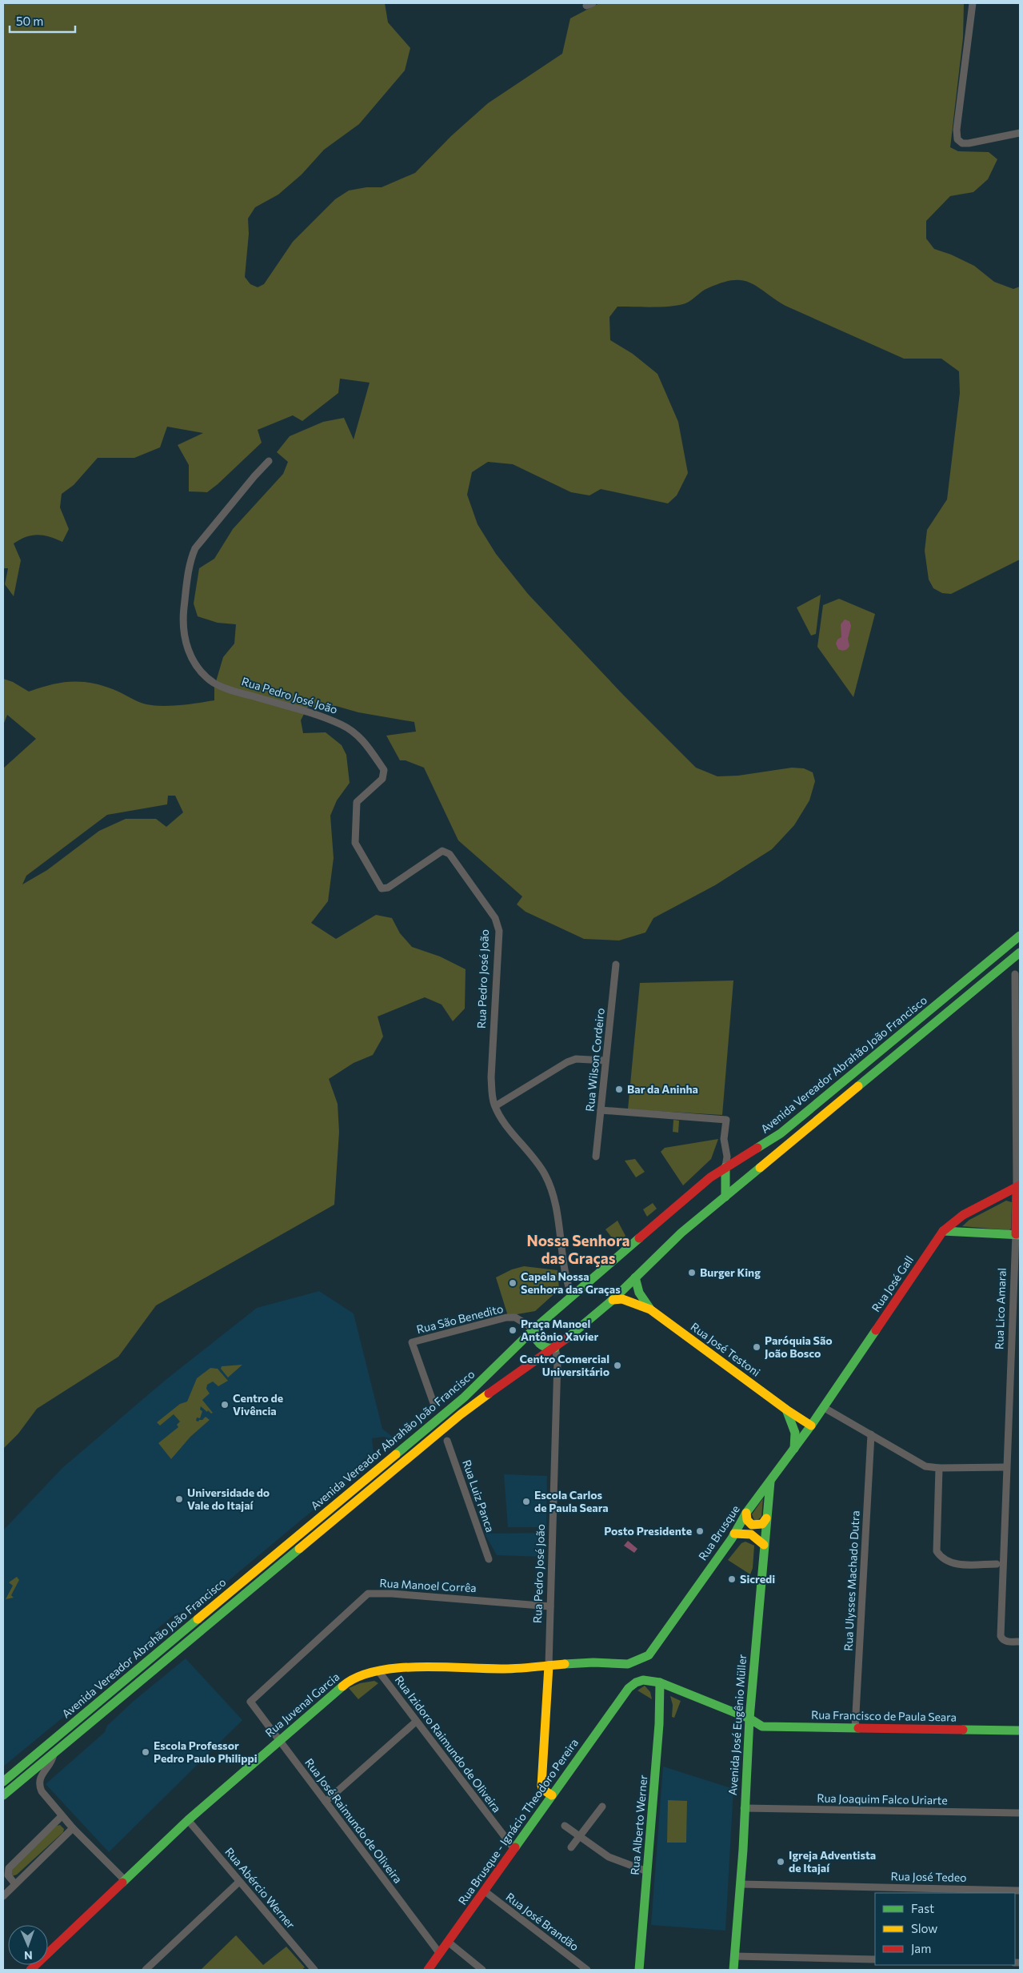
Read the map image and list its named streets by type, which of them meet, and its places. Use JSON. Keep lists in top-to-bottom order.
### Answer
{
  "streets": {
    "main road": [
      "Rua Pedro José João",
      "Avenida Vereador Abrahão João Francisco",
      "Rua José Gall",
      "Rua Lico Amaral",
      "Rua José Testoni",
      "Rua Brusque",
      "Rua Juvenal Garcia",
      "Rua Francisco de Paula Seara",
      "Avenida José Eugênio Müller",
      "Rua Brusque - Ignácio Theodoro Pereira",
      "Rua Alberto Werner"
    ],
    "street": [
      "Rua Wilson Cordeiro",
      "Rua São Benedito",
      "Rua Luiz Panca",
      "Rua Ulysses Machado Dutra",
      "Rua Manoel Corrêa",
      "Rua Izidoro Raimundo de Oliveira",
      "Rua Joaquim Falco Uriarte",
      "Rua José Raimundo de Oliveira",
      "Rua José Tedeo",
      "Rua Abércio Werner",
      "Rua José Brandão"
    ]
  },
  "crossings": [
    ["Rua Pedro José João", "Avenida Vereador Abrahão João Francisco"],
    ["Rua Pedro José João", "Rua Manoel Corrêa"],
    ["Rua Pedro José João", "Rua Juvenal Garcia"],
    ["Rua Pedro José João", "Rua Brusque - Ignácio Theodoro Pereira"],
    ["Avenida Vereador Abrahão João Francisco", "Rua São Benedito"],
    ["Avenida Vereador Abrahão João Francisco", "Rua José Testoni"],
    ["Rua José Gall", "Rua Lico Amaral"],
    ["Rua José Gall", "Rua José Testoni"],
    ["Rua José Gall", "Rua Brusque"],
    ["Rua José Testoni", "Rua Brusque"],
    ["Rua Brusque", "Rua Juvenal Garcia"],
    ["Rua Brusque", "Avenida José Eugênio Müller"],
    ["Rua Ulysses Machado Dutra", "Rua Francisco de Paula Seara"],
    ["Rua Manoel Corrêa", "Rua José Raimundo de Oliveira"],
    ["Rua Juvenal Garcia", "Rua Izidoro Raimundo de Oliveira"],
    ["Rua Juvenal Garcia", "Rua José Raimundo de Oliveira"],
    ["Rua Juvenal Garcia", "Rua Abércio Werner"],
    ["Rua Francisco de Paula Seara", "Avenida José Eugênio Müller"],
    ["Rua Francisco de Paula Seara", "Rua Brusque - Ignácio Theodoro Pereira"],
    ["Rua Francisco de Paula Seara", "Rua Alberto Werner"],
    ["Avenida José Eugênio Müller", "Rua Joaquim Falco Uriarte"],
    ["Avenida José Eugênio Müller", "Rua José Tedeo"],
    ["Rua Izidoro Raimundo de Oliveira", "Rua Brusque - Ignácio Theodoro Pereira"],
    ["Rua José Raimundo de Oliveira", "Rua Brusque - Ignácio Theodoro Pereira"],
    ["Rua Brusque - Ignácio Theodoro Pereira", "Rua José Brandão"]
  ],
  "districts": ["Nossa Senhora das Graças"],
  "places": [
    "Bar da Aninha",
    "Burger King",
    "Capela Nossa Senhora das Graças",
    "Praça Manoel Antônio Xavier",
    "Paróquia São João Bosco",
    "Centro Comercial Universitário",
    "Centro de Vivência",
    "Universidade do Vale do Itajaí",
    "Escola Carlos de Paula Seara",
    "Posto Presidente",
    "Sicredi",
    "Escola Professor Pedro Paulo Philippi",
    "Igreja Adventista de Itajaí"
  ],
  "legend": ["Fast", "Slow", "Jam"],
  "scale_bar": "50 m",
  "north": "bottom"
}
